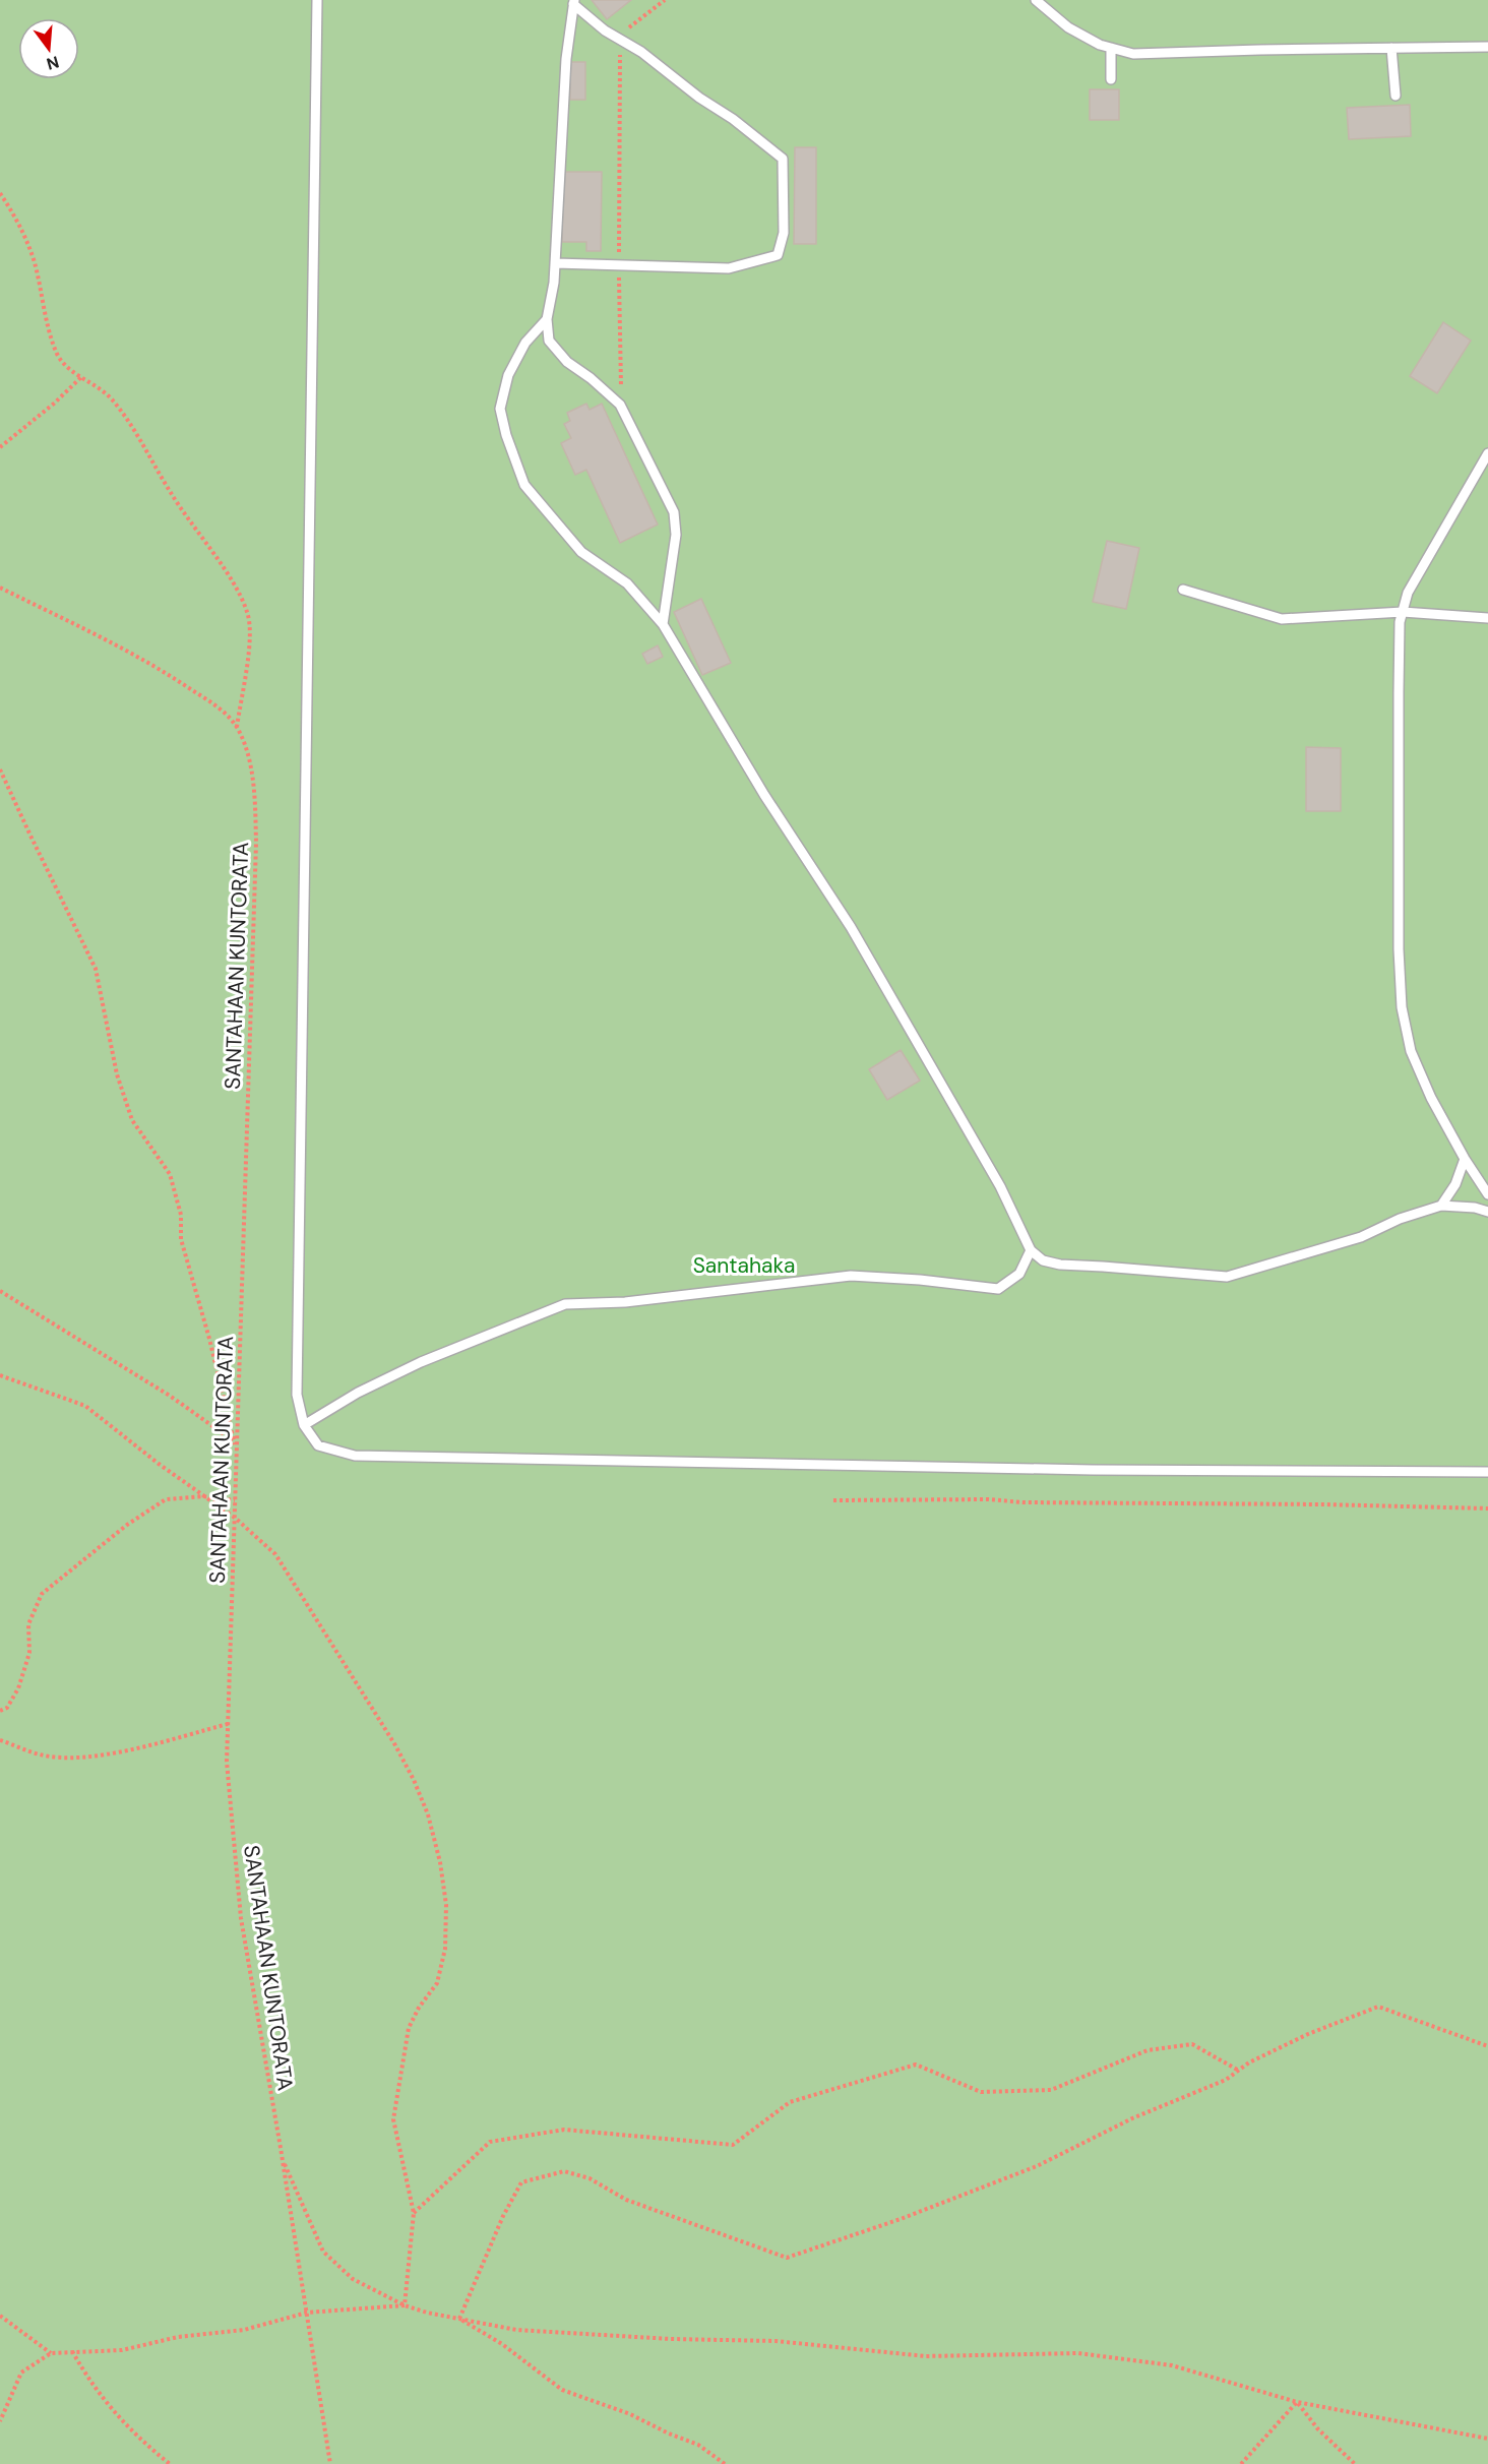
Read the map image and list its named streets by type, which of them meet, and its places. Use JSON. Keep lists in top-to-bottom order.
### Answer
{
  "streets": {
    "path": ["SANTAHAAN KUNTORATA"]
  },
  "parks": ["Santahaka"],
  "north": "bottom"
}
